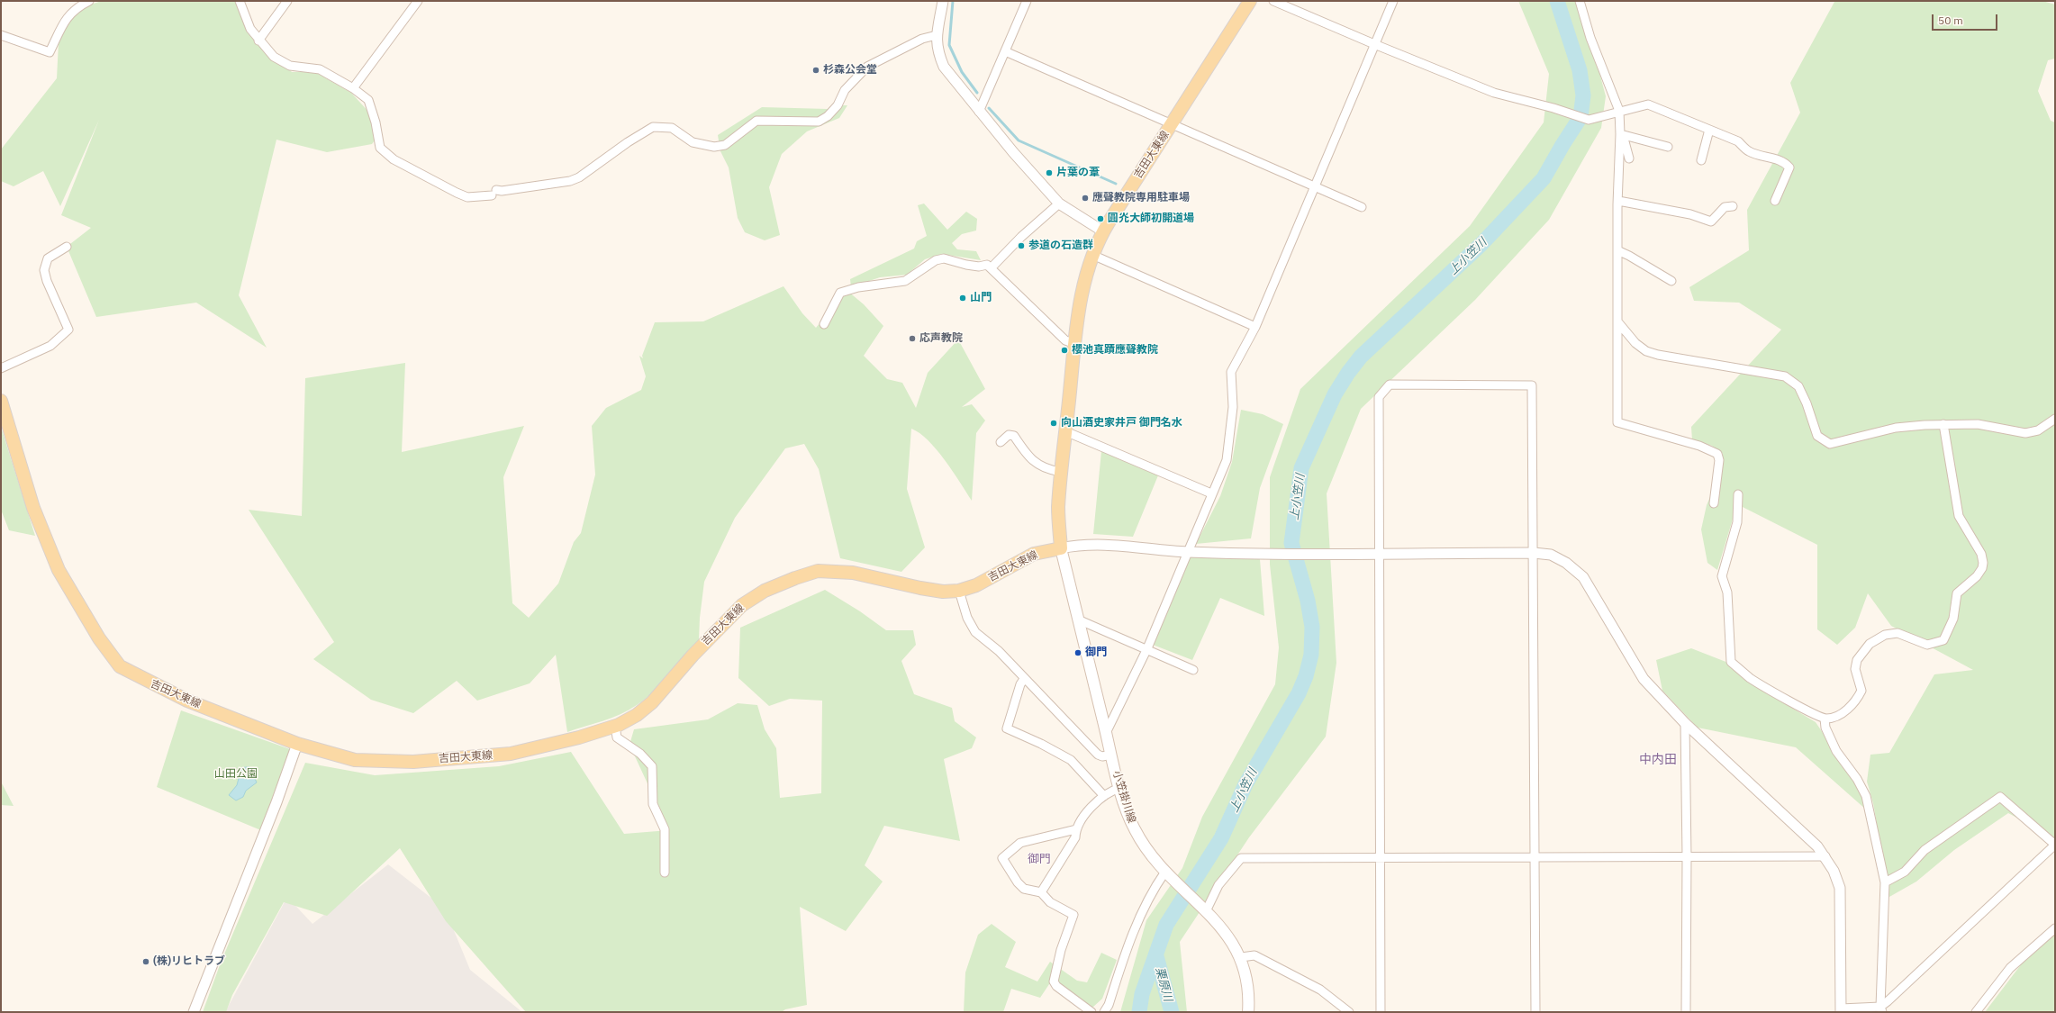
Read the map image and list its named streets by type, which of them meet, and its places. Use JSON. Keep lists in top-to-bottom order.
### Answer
{
  "streets": {
    "main road": ["吉田大東線", "小笠掛川線"]
  },
  "crossings": [
    ["吉田大東線", "小笠掛川線"]
  ],
  "districts": ["中内田", "御門"],
  "water": ["上小笠川", "栗原川"],
  "parks": ["山田公園"],
  "places": [
    "杉森公会堂",
    "片葉の葦",
    "應聲教院専用駐車場",
    "圓灮大師初開道場",
    "参道の石造群",
    "山門",
    "応声教院",
    "櫻池真蹟應聲教院",
    "向山酒史家井戸 御門名水",
    "御門",
    "(株)リヒトラブ"
  ],
  "scale_bar": "50 m"
}
